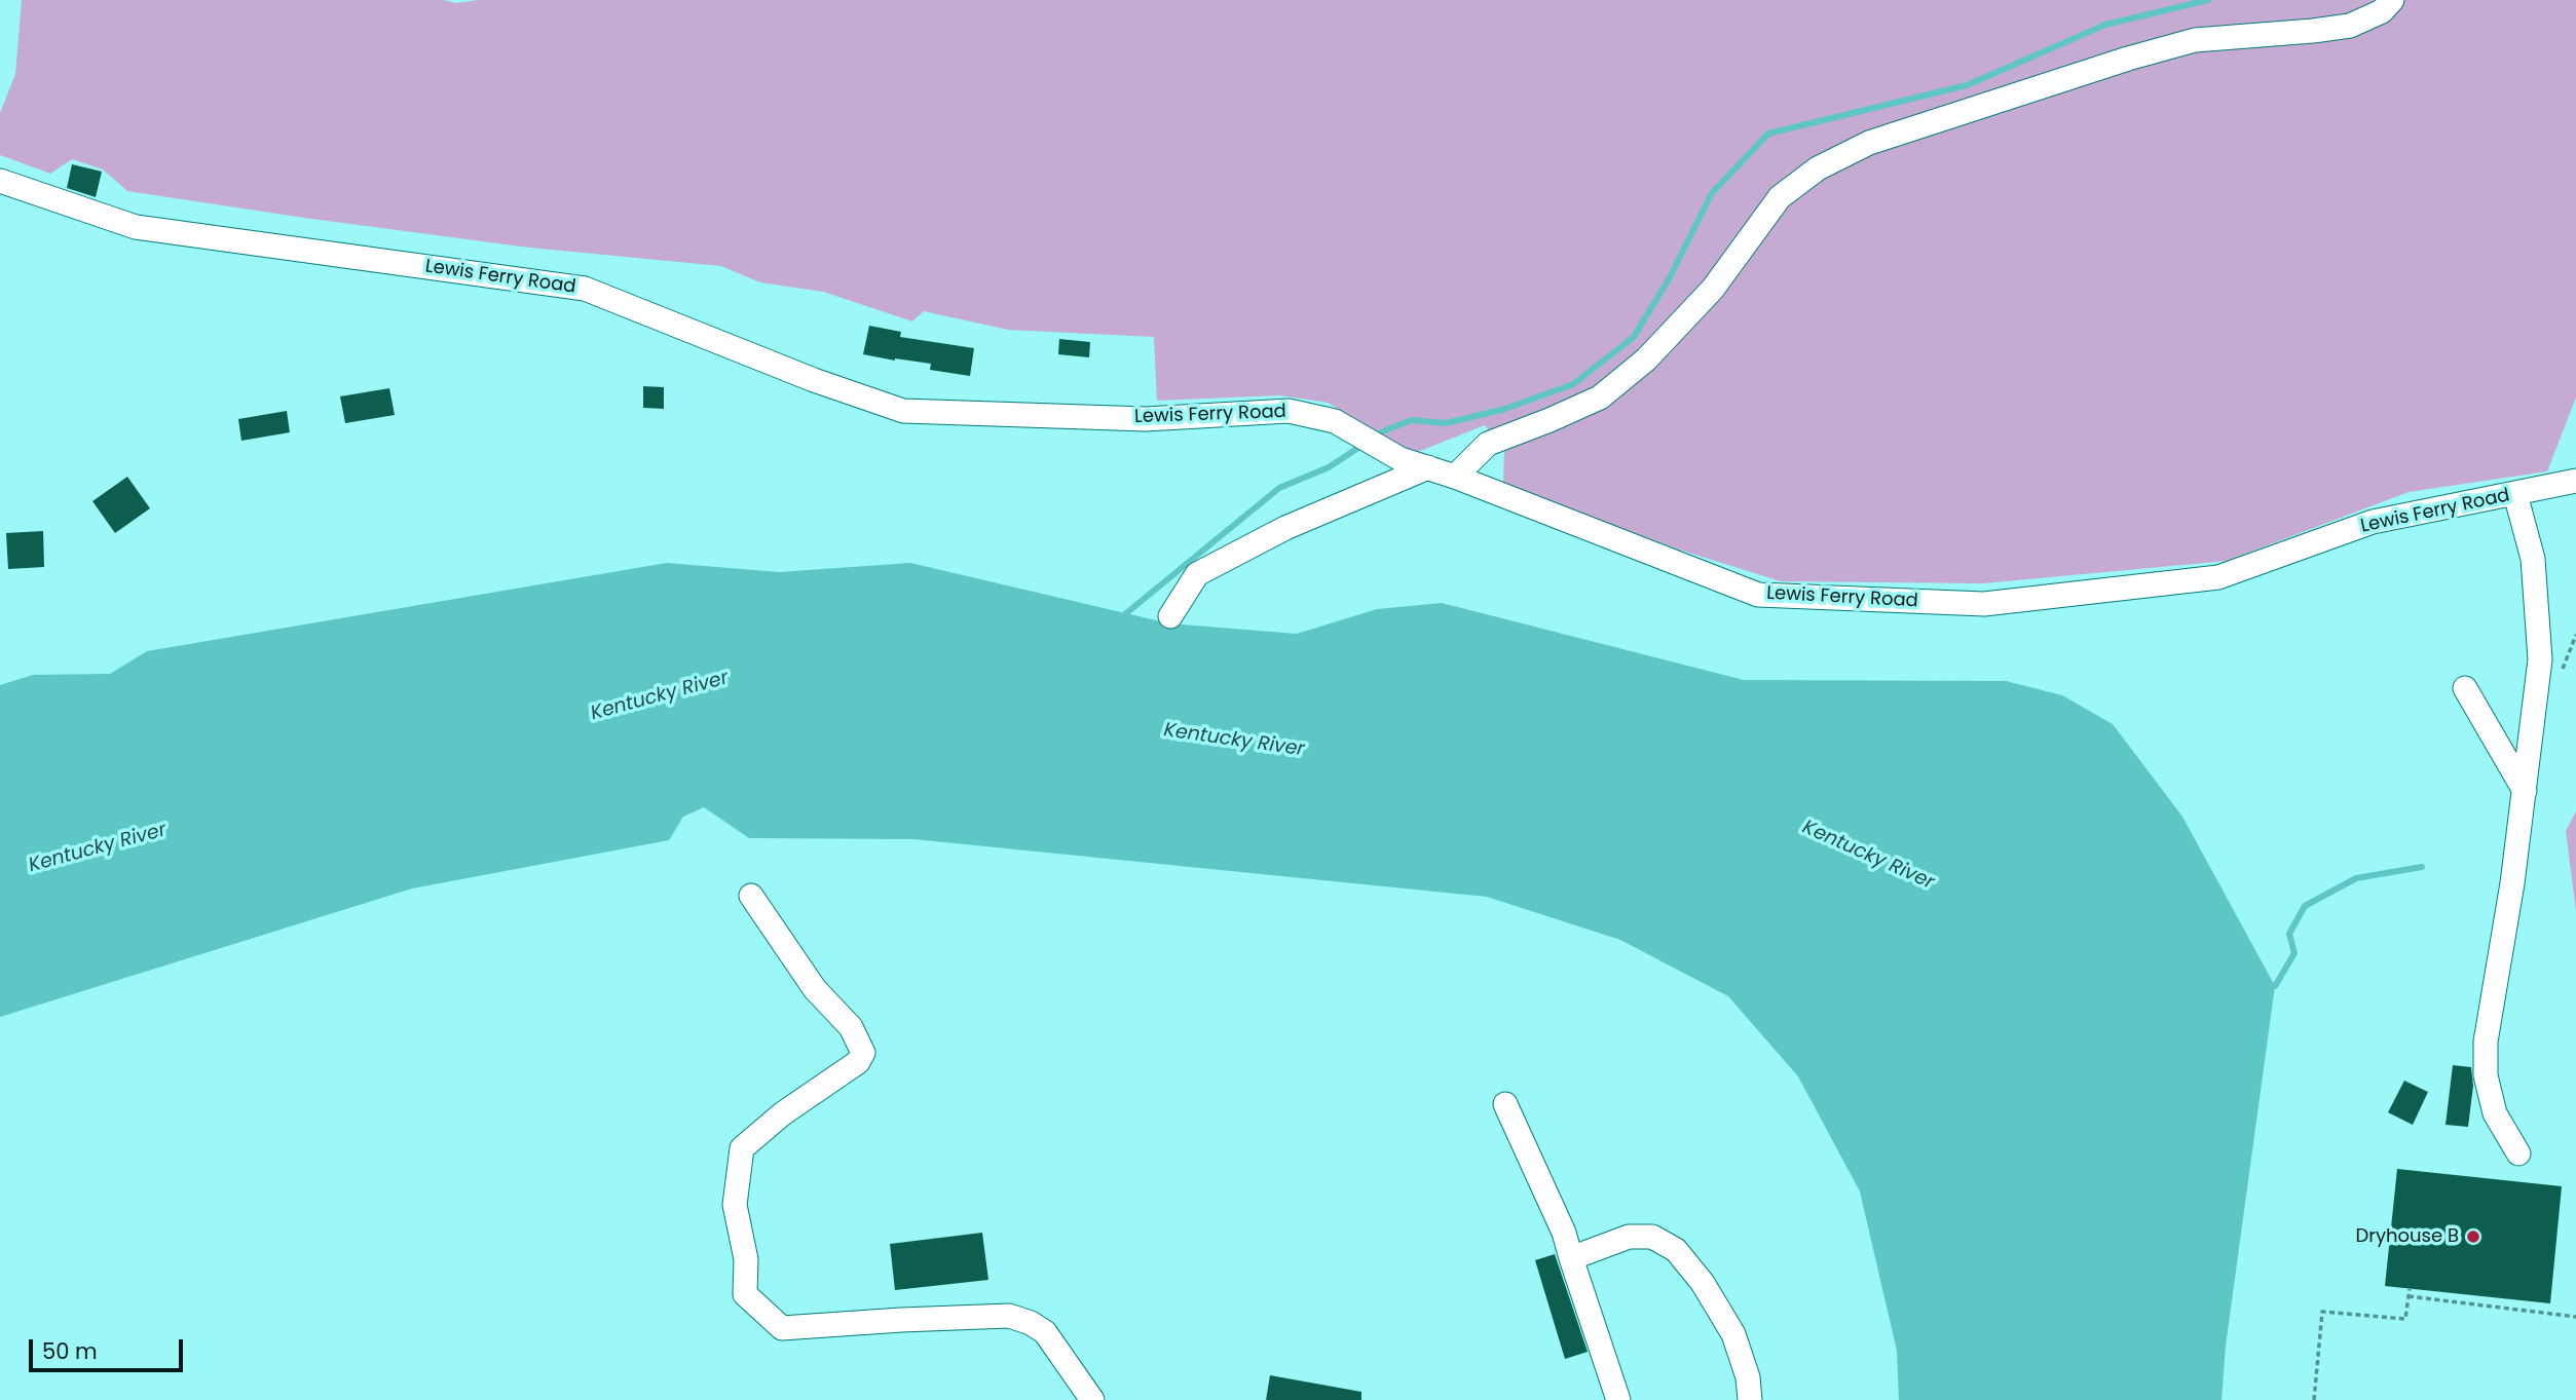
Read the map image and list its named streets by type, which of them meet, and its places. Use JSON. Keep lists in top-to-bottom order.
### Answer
{
  "streets": {
    "street": ["Lewis Ferry Road"]
  },
  "water": ["Kentucky River"],
  "places": ["Dryhouse B"],
  "scale_bar": "50 m"
}
